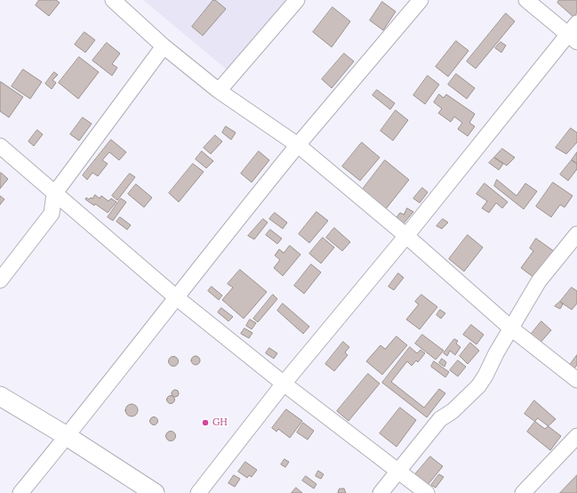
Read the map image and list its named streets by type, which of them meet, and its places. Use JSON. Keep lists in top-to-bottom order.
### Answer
{
  "places": ["GH"]
}
